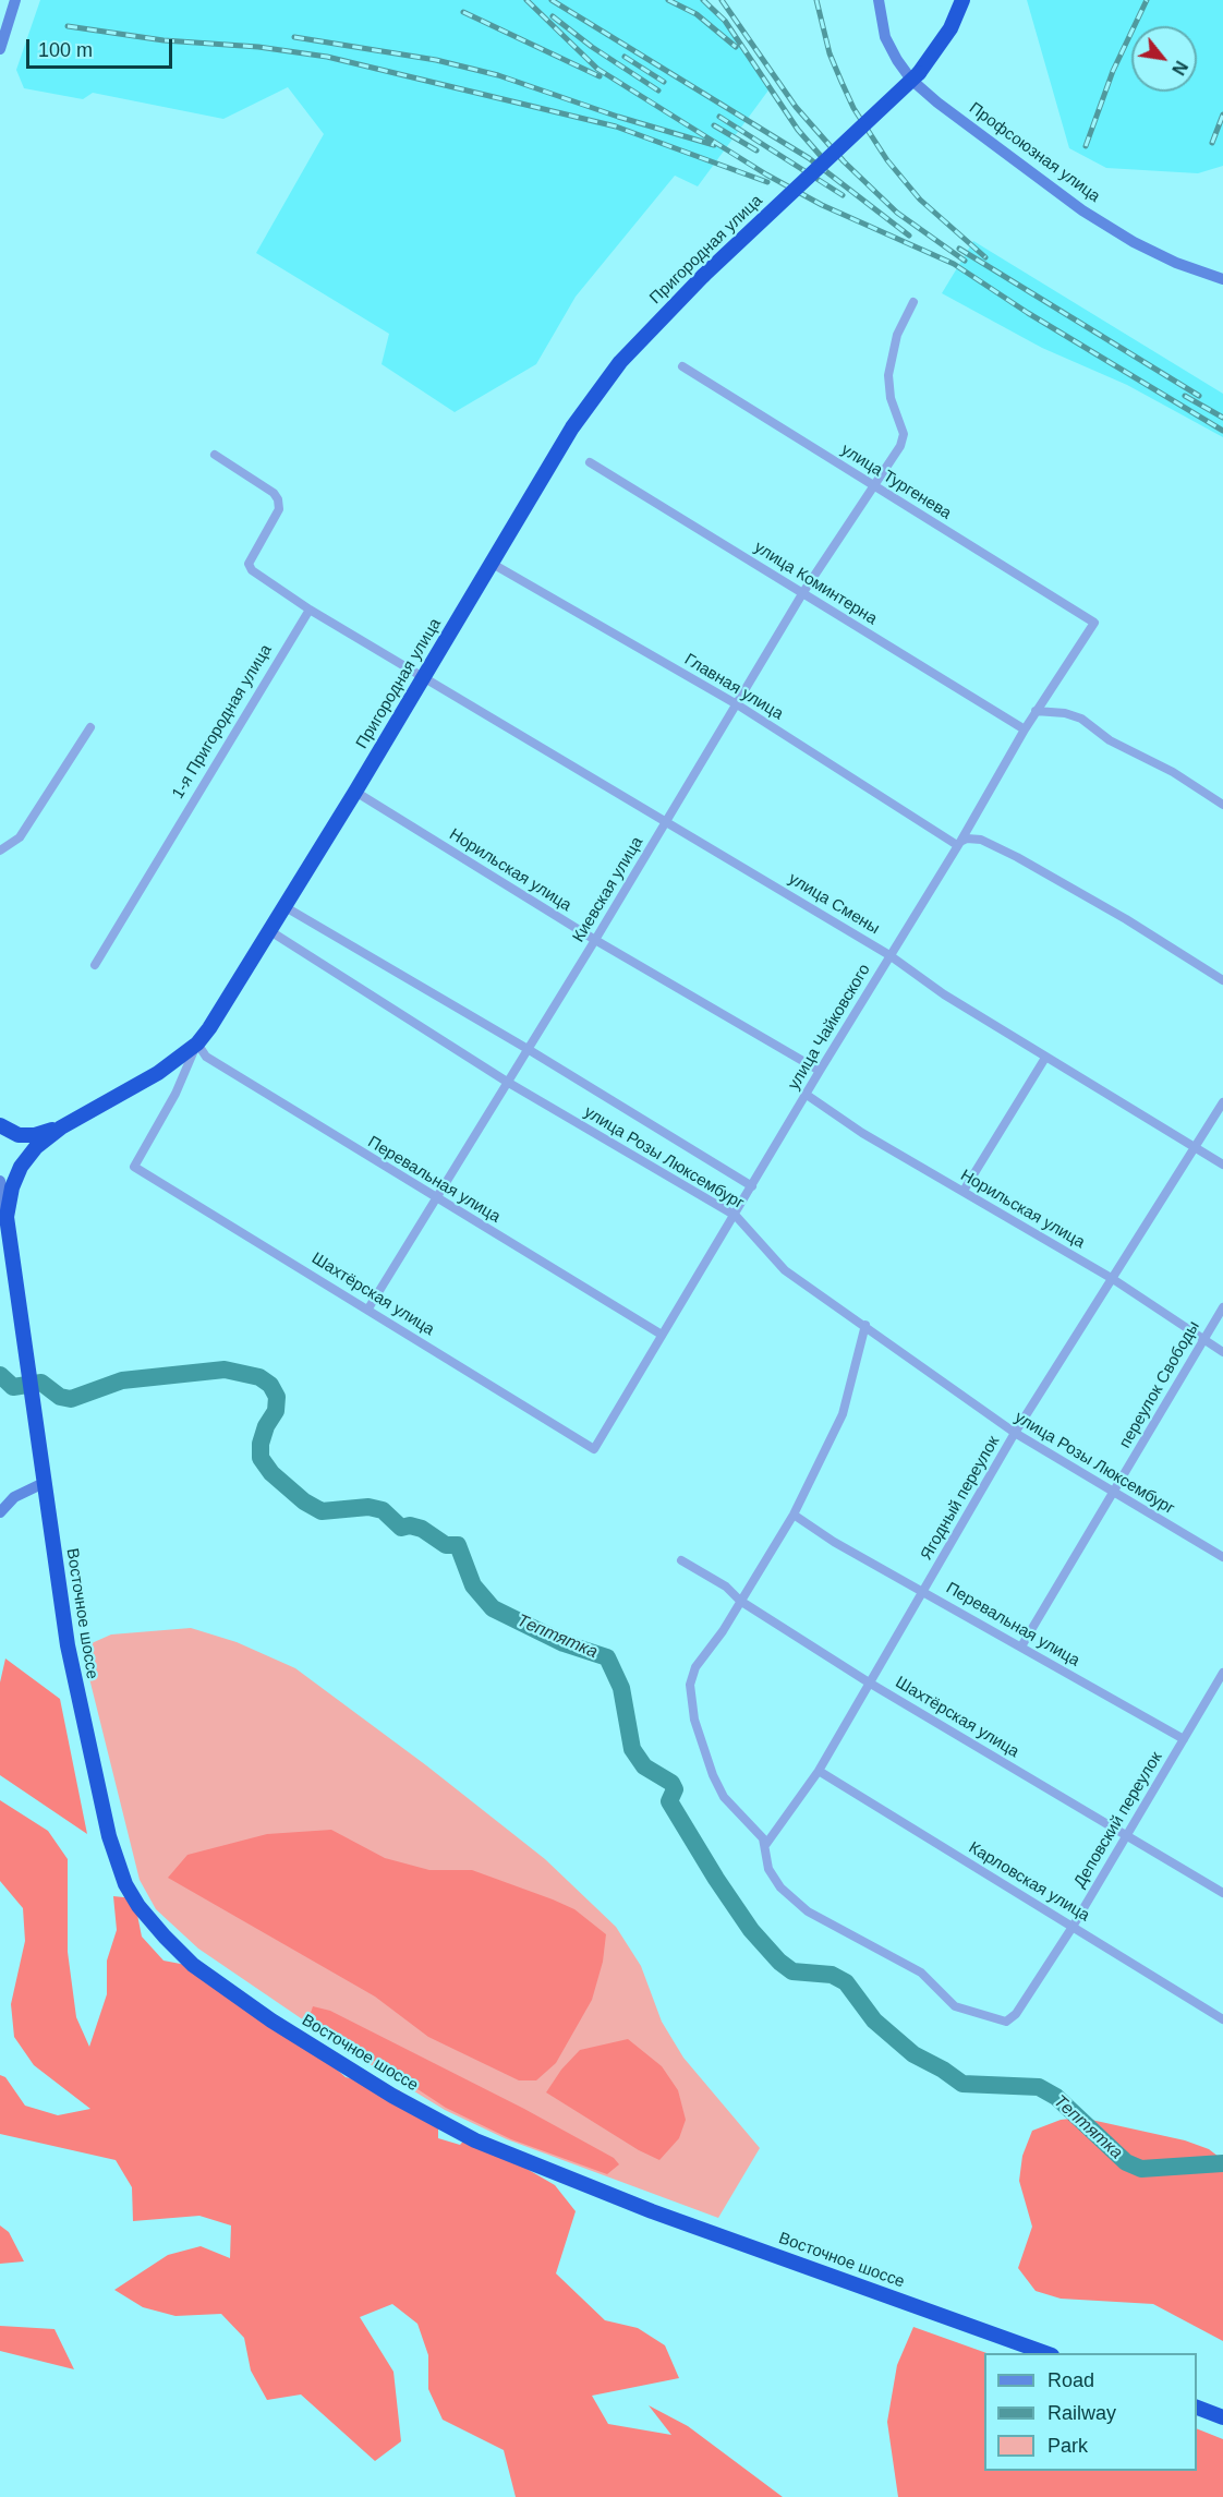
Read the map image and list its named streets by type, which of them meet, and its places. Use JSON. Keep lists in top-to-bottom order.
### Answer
{
  "streets": {
    "highway": ["Пригородная улица", "Восточное шоссе"],
    "main road": ["Профсоюзная улица"],
    "street": [
      "улица Тургенева",
      "улица Коминтерна",
      "Главная улица",
      "1-я Пригородная улица",
      "Норильская улица",
      "Киевская улица",
      "улица Смены",
      "улица Чайковского",
      "улица Розы Люксембург",
      "Перевальная улица",
      "Шахтёрская улица",
      "переулок Свободы",
      "Ягодный переулок",
      "Деповский переулок",
      "Карловская улица"
    ]
  },
  "crossings": [
    ["Пригородная улица", "Главная улица"],
    ["Пригородная улица", "Норильская улица"],
    ["Пригородная улица", "улица Смены"],
    ["Пригородная улица", "улица Розы Люксембург"],
    ["Пригородная улица", "Перевальная улица"],
    ["Пригородная улица", "Шахтёрская улица"],
    ["Пригородная улица", "Восточное шоссе"],
    ["улица Тургенева", "Киевская улица"],
    ["улица Тургенева", "улица Чайковского"],
    ["улица Коминтерна", "Киевская улица"],
    ["улица Коминтерна", "улица Чайковского"],
    ["Главная улица", "Киевская улица"],
    ["Главная улица", "улица Чайковского"],
    ["Норильская улица", "Киевская улица"],
    ["Норильская улица", "улица Чайковского"],
    ["Норильская улица", "переулок Свободы"],
    ["Норильская улица", "Ягодный переулок"],
    ["Киевская улица", "улица Смены"],
    ["Киевская улица", "улица Розы Люксембург"],
    ["Киевская улица", "Перевальная улица"],
    ["Киевская улица", "Шахтёрская улица"],
    ["улица Смены", "улица Чайковского"],
    ["улица Смены", "Ягодный переулок"],
    ["улица Чайковского", "улица Розы Люксембург"],
    ["улица Чайковского", "Перевальная улица"],
    ["улица Чайковского", "Шахтёрская улица"],
    ["улица Розы Люксембург", "переулок Свободы"],
    ["улица Розы Люксембург", "Ягодный переулок"],
    ["Перевальная улица", "Шахтёрская улица"],
    ["Перевальная улица", "переулок Свободы"],
    ["Перевальная улица", "Ягодный переулок"],
    ["Перевальная улица", "Деповский переулок"],
    ["Шахтёрская улица", "Ягодный переулок"],
    ["Шахтёрская улица", "Деповский переулок"],
    ["Ягодный переулок", "Деповский переулок"],
    ["Ягодный переулок", "Карловская улица"],
    ["Деповский переулок", "Карловская улица"]
  ],
  "water": ["Тептятка"],
  "legend": ["Road", "Railway", "Park"],
  "scale_bar": "100 m",
  "north": "bottom right"
}
